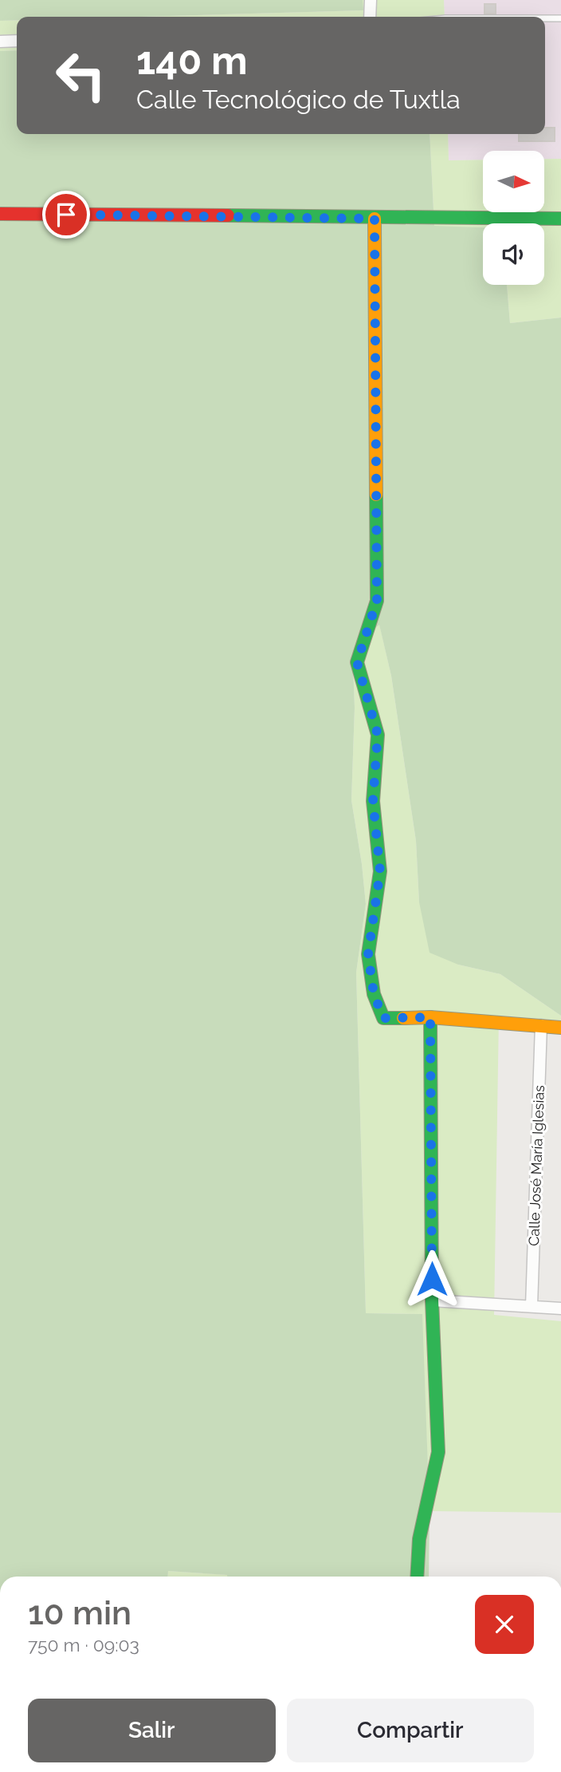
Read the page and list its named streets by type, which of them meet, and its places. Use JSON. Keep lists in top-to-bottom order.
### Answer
{
  "streets": {
    "street": ["Calle José María Iglesias"]
  },
  "north": "right",
  "page": {
    "turn": ["140 m", "Calle Tecnológico de Tuxtla"],
    "heading": ["10 min", "750 m · 09:03"],
    "buttons": ["Salir", "Compartir"]
  }
}
